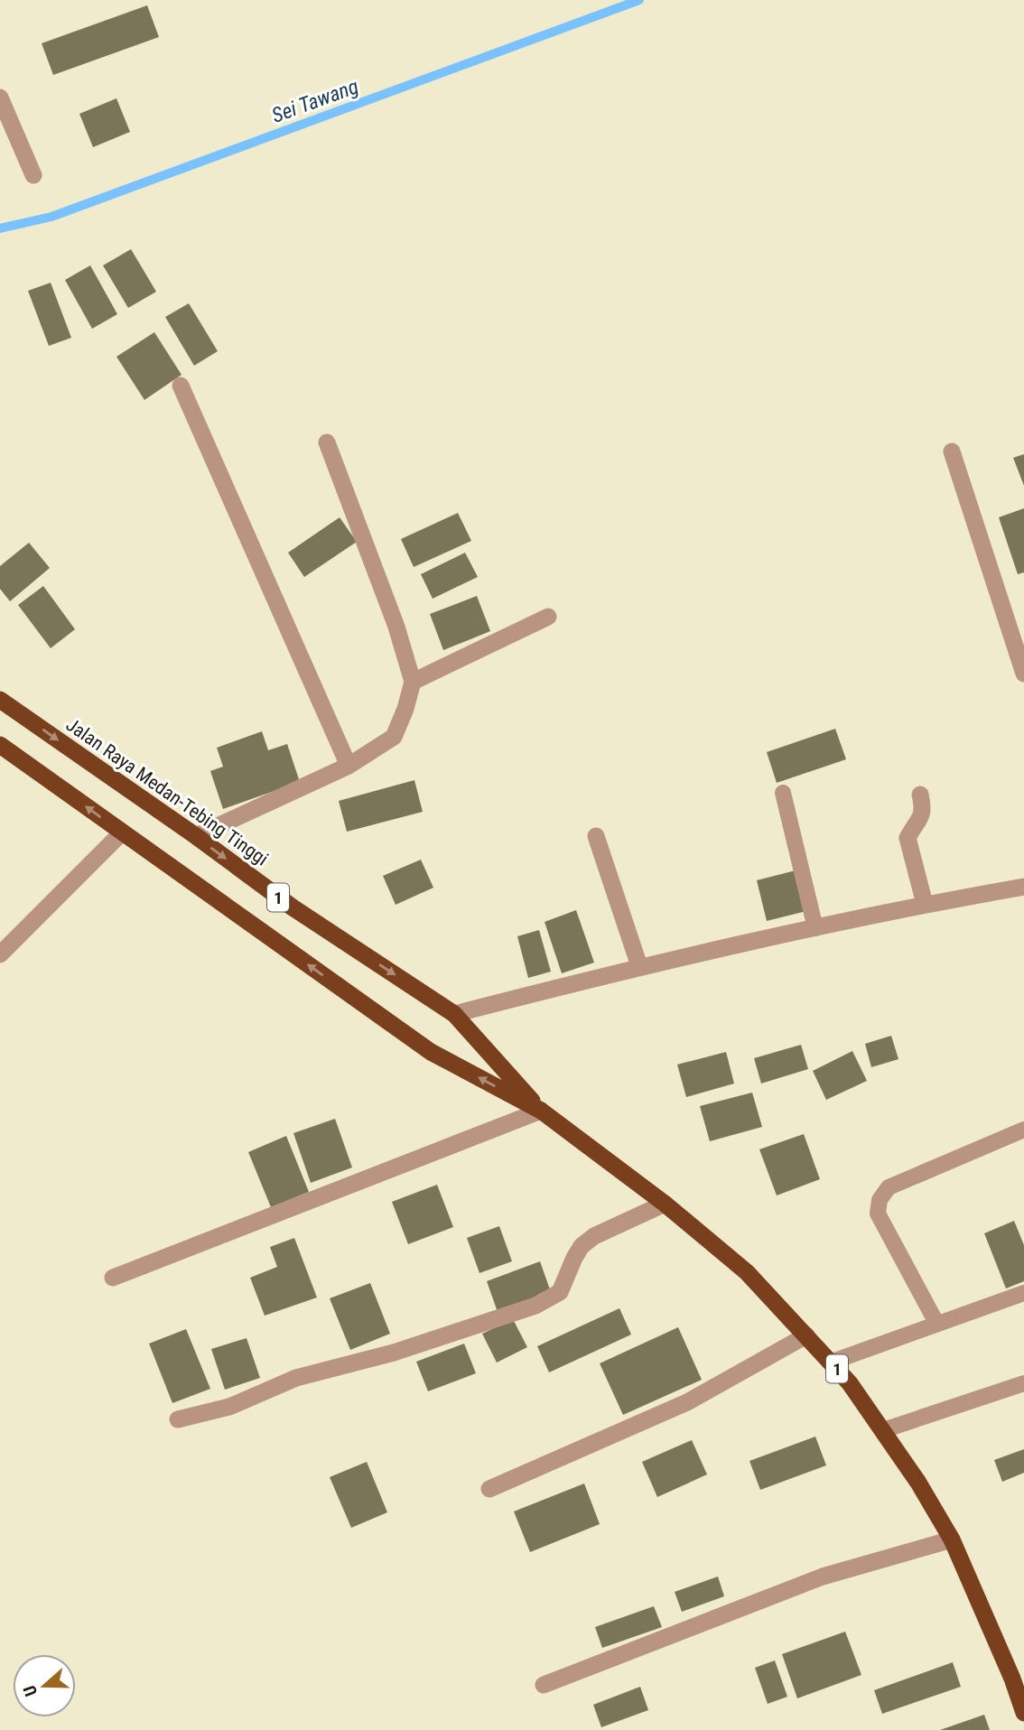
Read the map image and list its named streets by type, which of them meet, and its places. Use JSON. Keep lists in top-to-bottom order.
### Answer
{
  "streets": {
    "highway": ["Jalan Raya Medan-Tebing Tinggi", "1"]
  },
  "water": ["Sei Tawang"],
  "north": "left"
}
